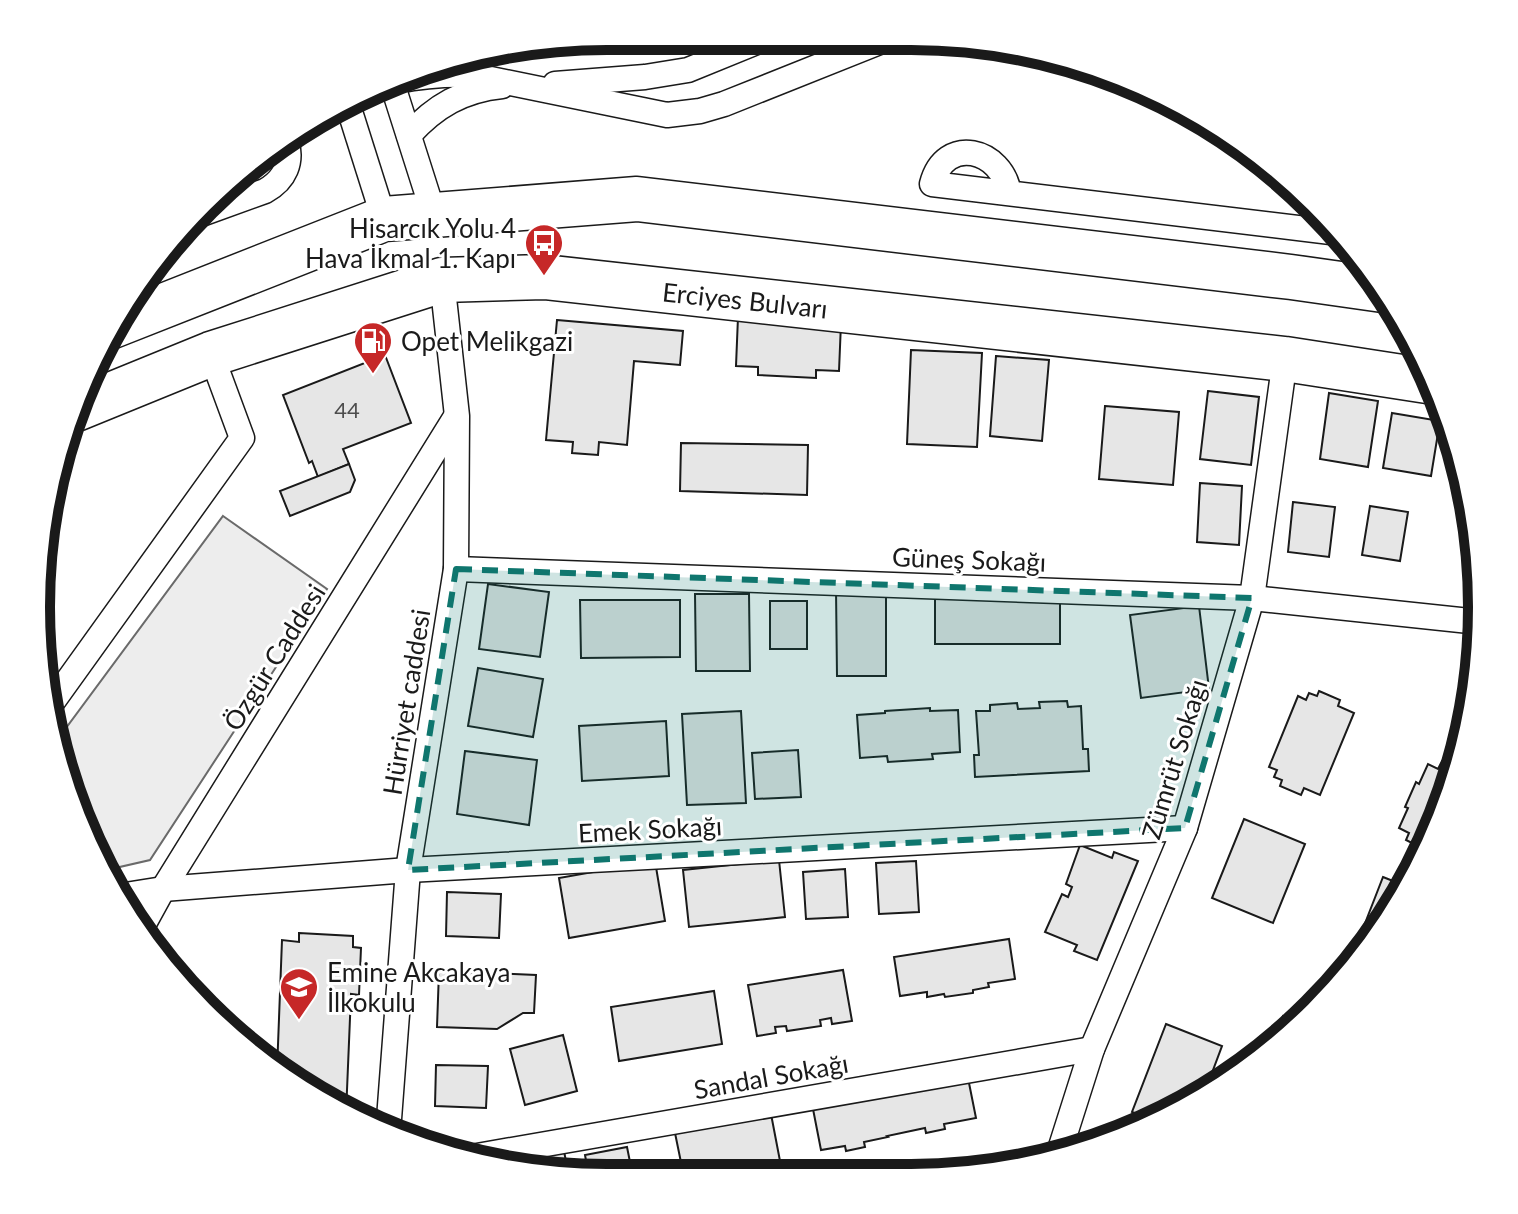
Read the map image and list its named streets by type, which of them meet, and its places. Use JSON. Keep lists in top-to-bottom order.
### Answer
{
  "streets": {
    "highway": ["Erciyes Bulvarı"],
    "street": [
      "Güneş Sokağı",
      "Özgür Caddesi",
      "Hürriyet caddesi",
      "Zümrüt Sokağı",
      "Emek Sokağı",
      "Sandal Sokağı"
    ]
  },
  "crossings": [
    ["Erciyes Bulvarı", "Hürriyet caddesi"],
    ["Erciyes Bulvarı", "Zümrüt Sokağı"],
    ["Güneş Sokağı", "Hürriyet caddesi"],
    ["Güneş Sokağı", "Zümrüt Sokağı"],
    ["Özgür Caddesi", "Hürriyet caddesi"],
    ["Özgür Caddesi", "Emek Sokağı"],
    ["Hürriyet caddesi", "Emek Sokağı"],
    ["Zümrüt Sokağı", "Emek Sokağı"],
    ["Zümrüt Sokağı", "Sandal Sokağı"]
  ],
  "places": {
    "bus stop": ["Hisarcık Yolu 4 Hava İkmal 1. Kapı"],
    "fuel station": ["Opet Melikgazi"],
    "school or university": ["Emine Akcakaya İlkokulu"]
  },
  "house_numbers": ["44"]
}
